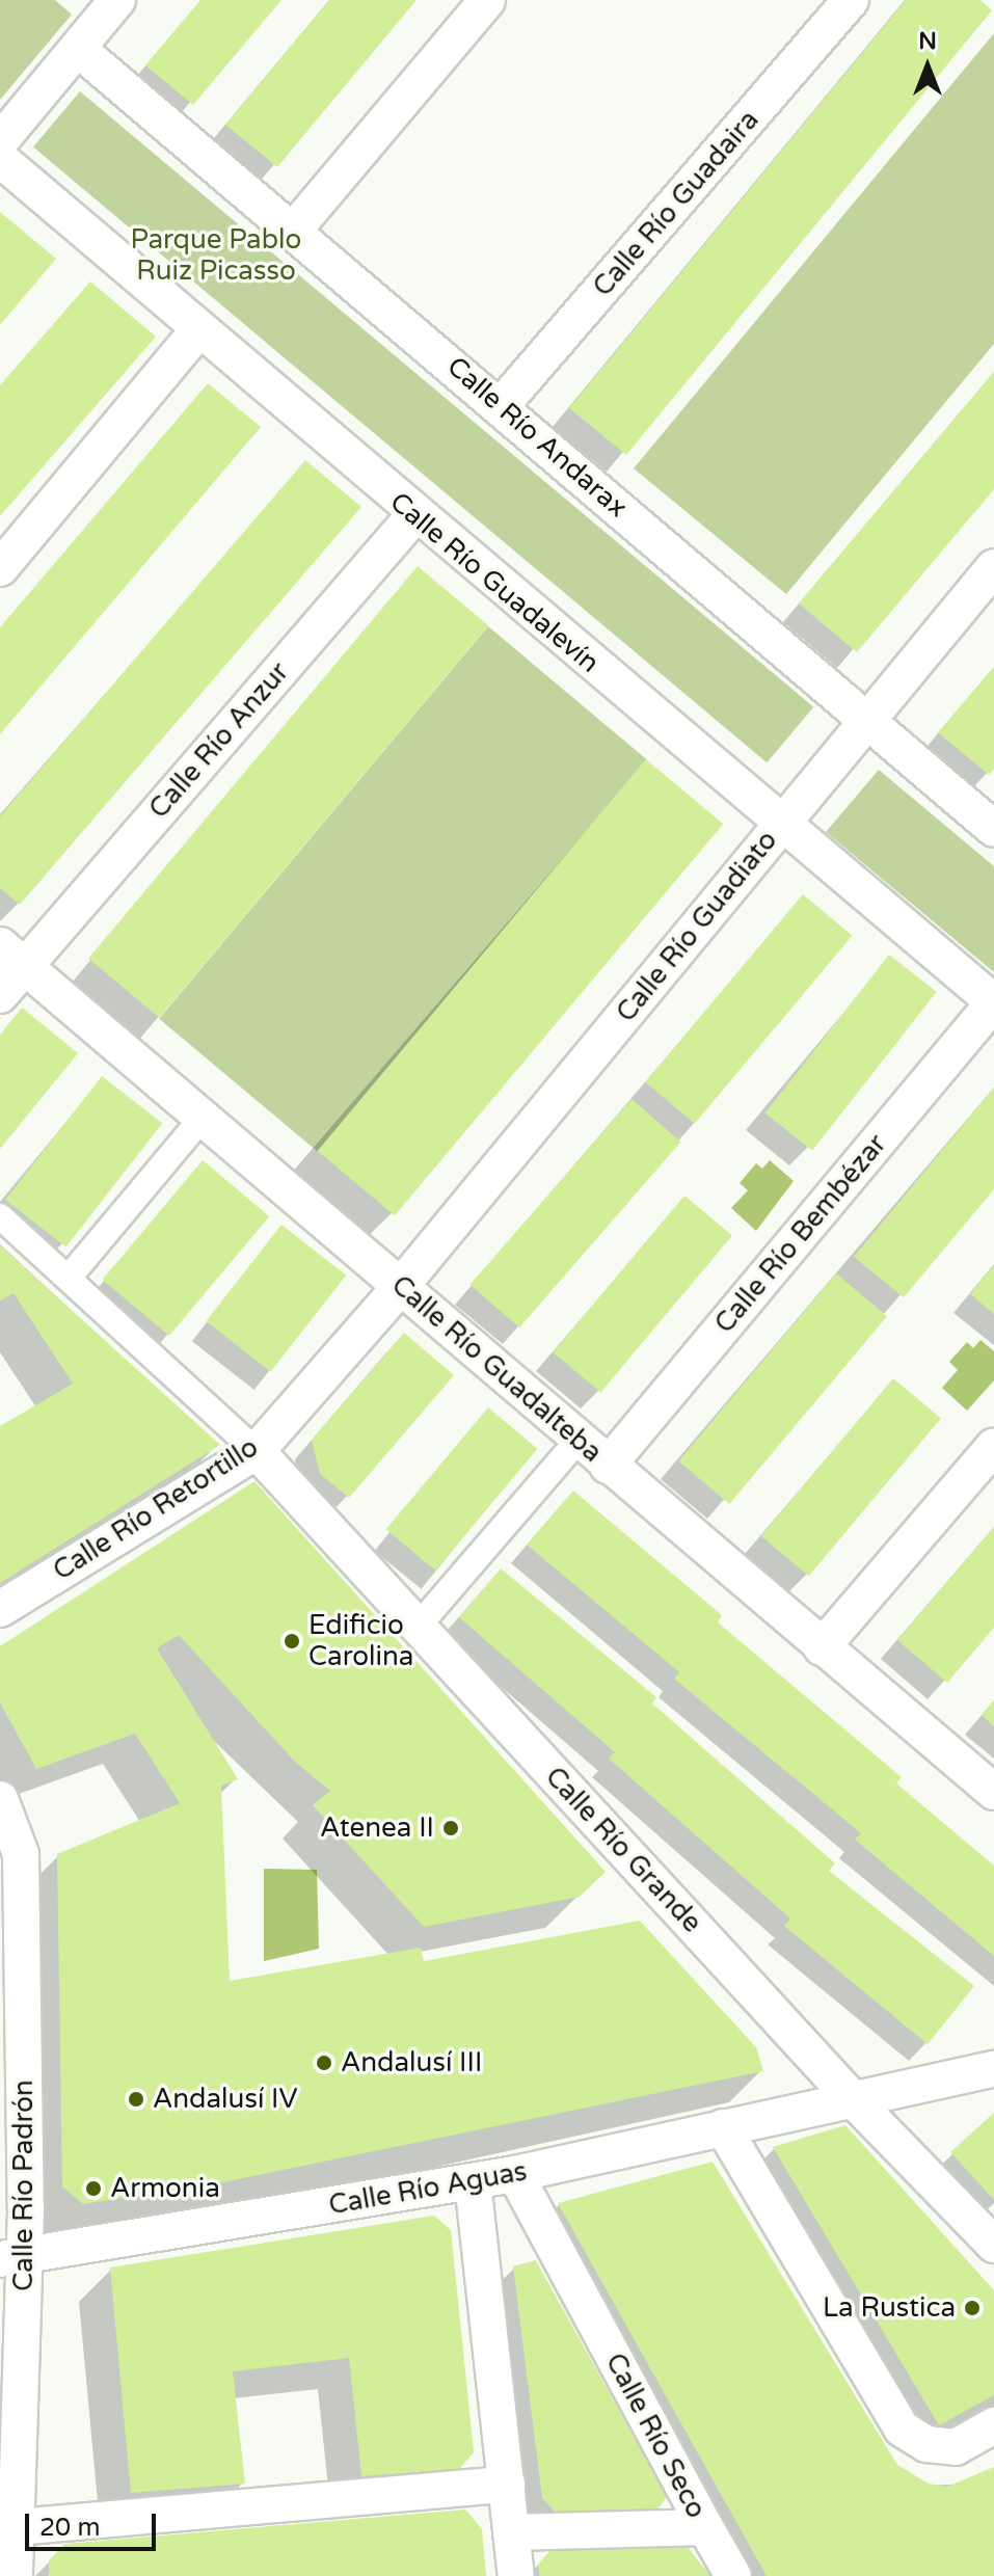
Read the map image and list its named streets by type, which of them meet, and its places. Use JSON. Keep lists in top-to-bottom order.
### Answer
{
  "streets": {
    "street": [
      "Calle Río Guadaira",
      "Calle Río Andarax",
      "Calle Río Guadalevín",
      "Calle Río Anzur",
      "Calle Río Guadiato",
      "Calle Río Bembézar",
      "Calle Río Guadalteba",
      "Calle Río Retortillo",
      "Calle Río Grande",
      "Calle Río Padrón",
      "Calle Río Aguas",
      "Calle Río Seco"
    ]
  },
  "crossings": [
    ["Calle Río Guadaira", "Calle Río Andarax"],
    ["Calle Río Andarax", "Calle Río Guadiato"],
    ["Calle Río Guadalevín", "Calle Río Anzur"],
    ["Calle Río Guadalevín", "Calle Río Guadiato"],
    ["Calle Río Guadalevín", "Calle Río Bembézar"],
    ["Calle Río Anzur", "Calle Río Guadalteba"],
    ["Calle Río Guadiato", "Calle Río Guadalteba"],
    ["Calle Río Guadiato", "Calle Río Retortillo"],
    ["Calle Río Bembézar", "Calle Río Guadalteba"],
    ["Calle Río Guadalteba", "Calle Río Retortillo"],
    ["Calle Río Retortillo", "Calle Río Grande"],
    ["Calle Río Grande", "Calle Río Aguas"],
    ["Calle Río Padrón", "Calle Río Aguas"],
    ["Calle Río Aguas", "Calle Río Seco"]
  ],
  "parks": ["Parque Pablo Ruiz Picasso"],
  "places": [
    "Edificio Carolina",
    "Atenea II",
    "Andalusí III",
    "Andalusí IV",
    "Armonia",
    "La Rustica"
  ],
  "scale_bar": "20 m",
  "north": "top"
}
